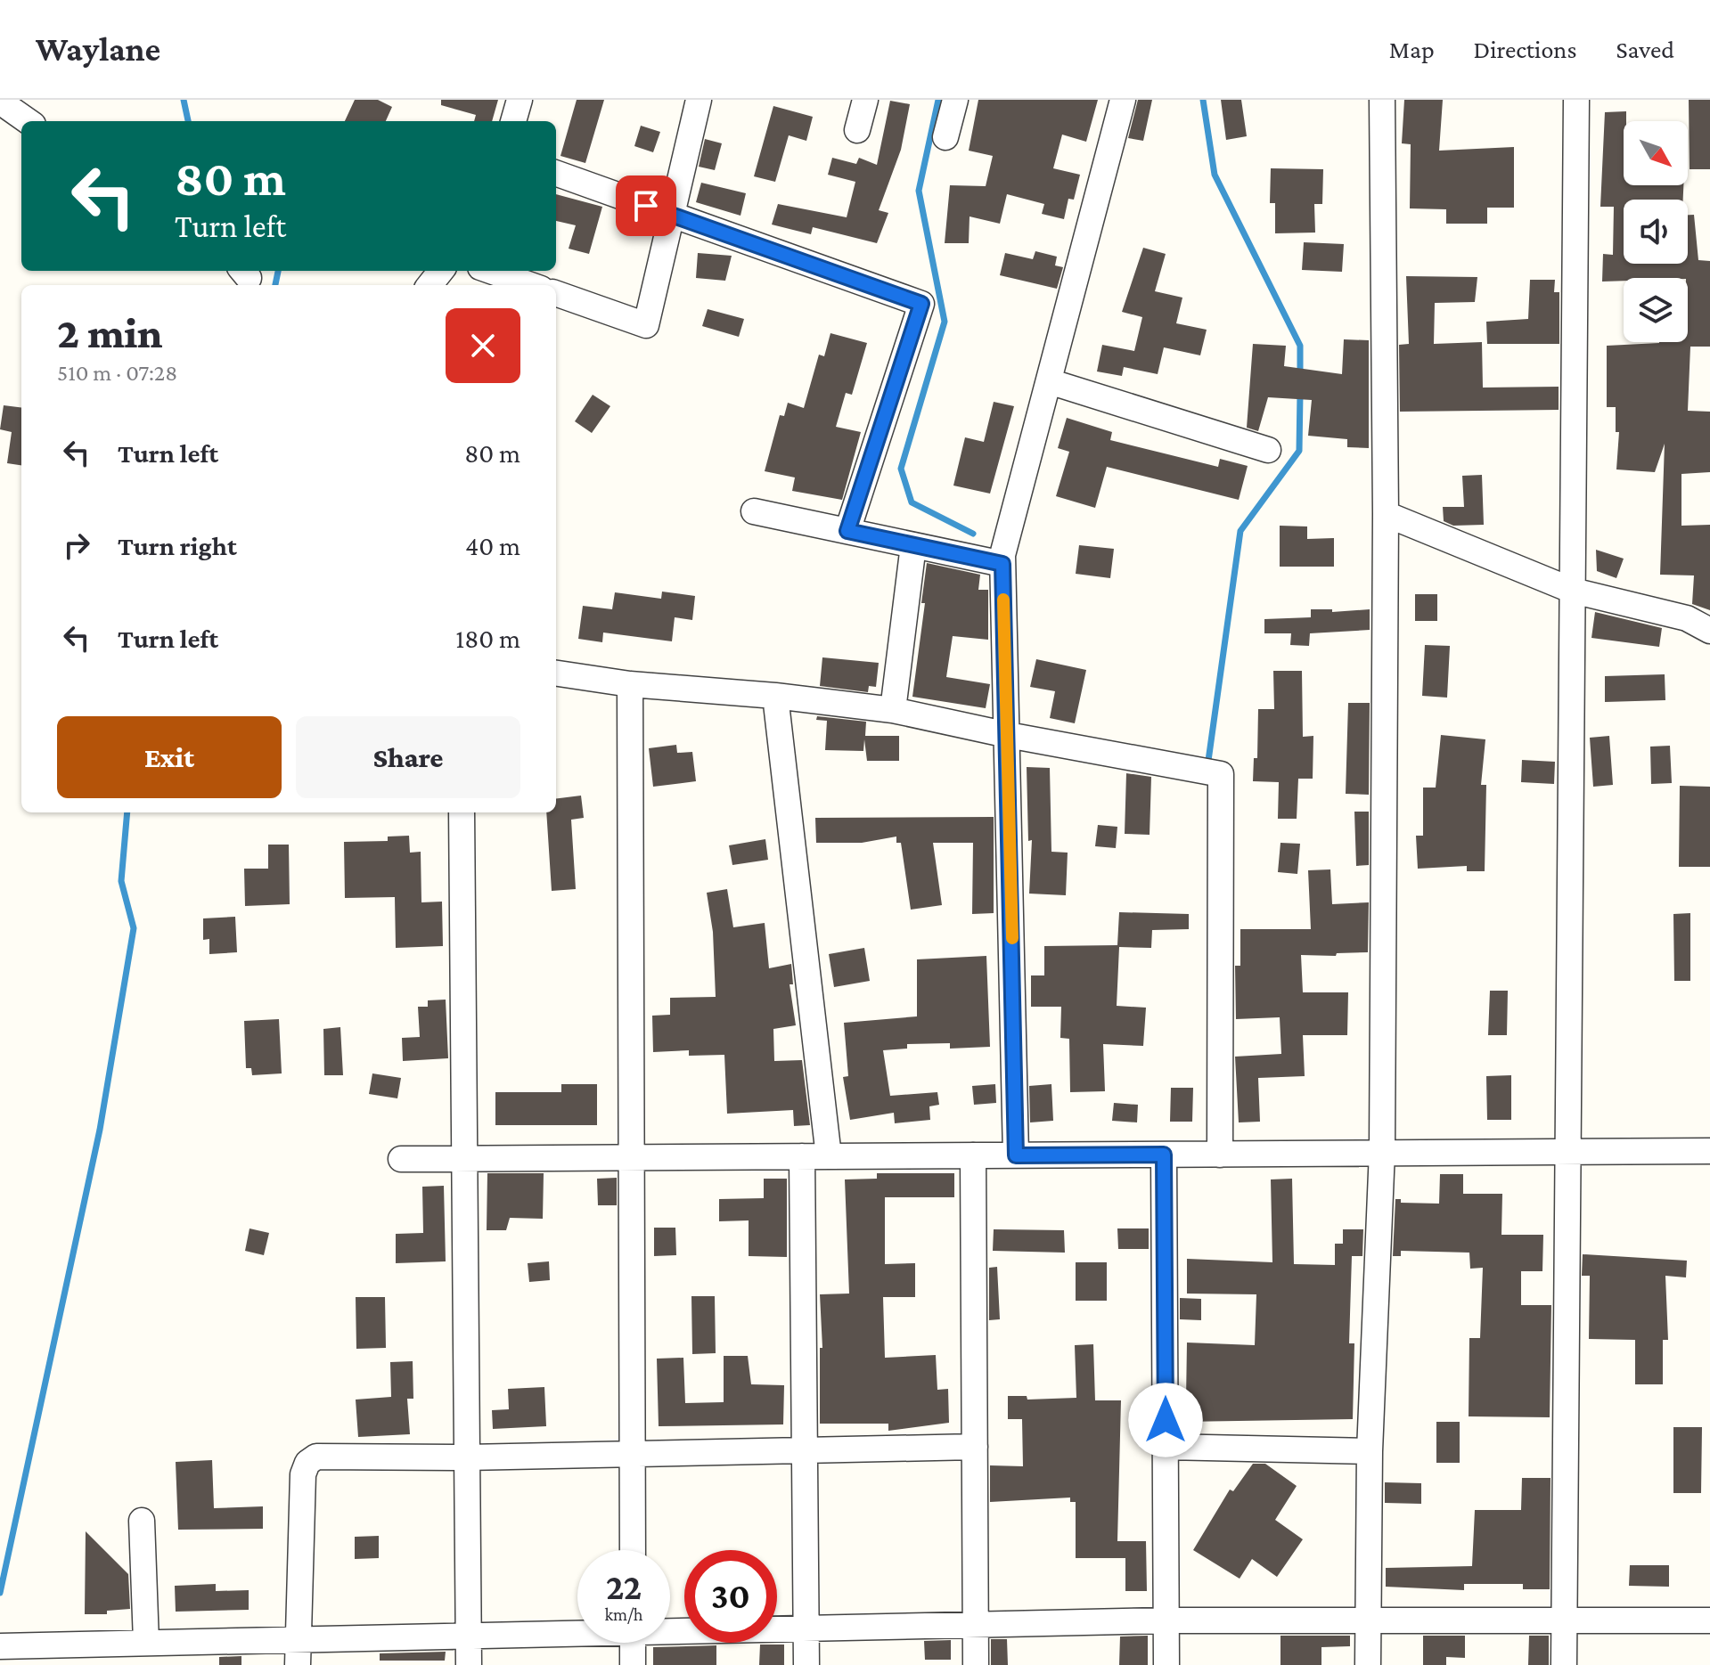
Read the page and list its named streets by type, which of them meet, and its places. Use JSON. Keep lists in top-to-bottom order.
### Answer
{
  "north": "bottom right",
  "page": {
    "header": "Waylane",
    "nav": ["Map", "Directions", "Saved"],
    "turn": ["80 m", "Turn left"],
    "heading": ["2 min", "510 m · 07:28"],
    "list": [
      {
        "name": "Turn left",
        "value": "80 m"
      },
      {
        "name": "Turn right",
        "value": "40 m"
      },
      {
        "name": "Turn left",
        "value": "180 m"
      }
    ],
    "buttons": ["Exit", "Share"],
    "speed": "22 km/h",
    "limit": "30"
  }
}
